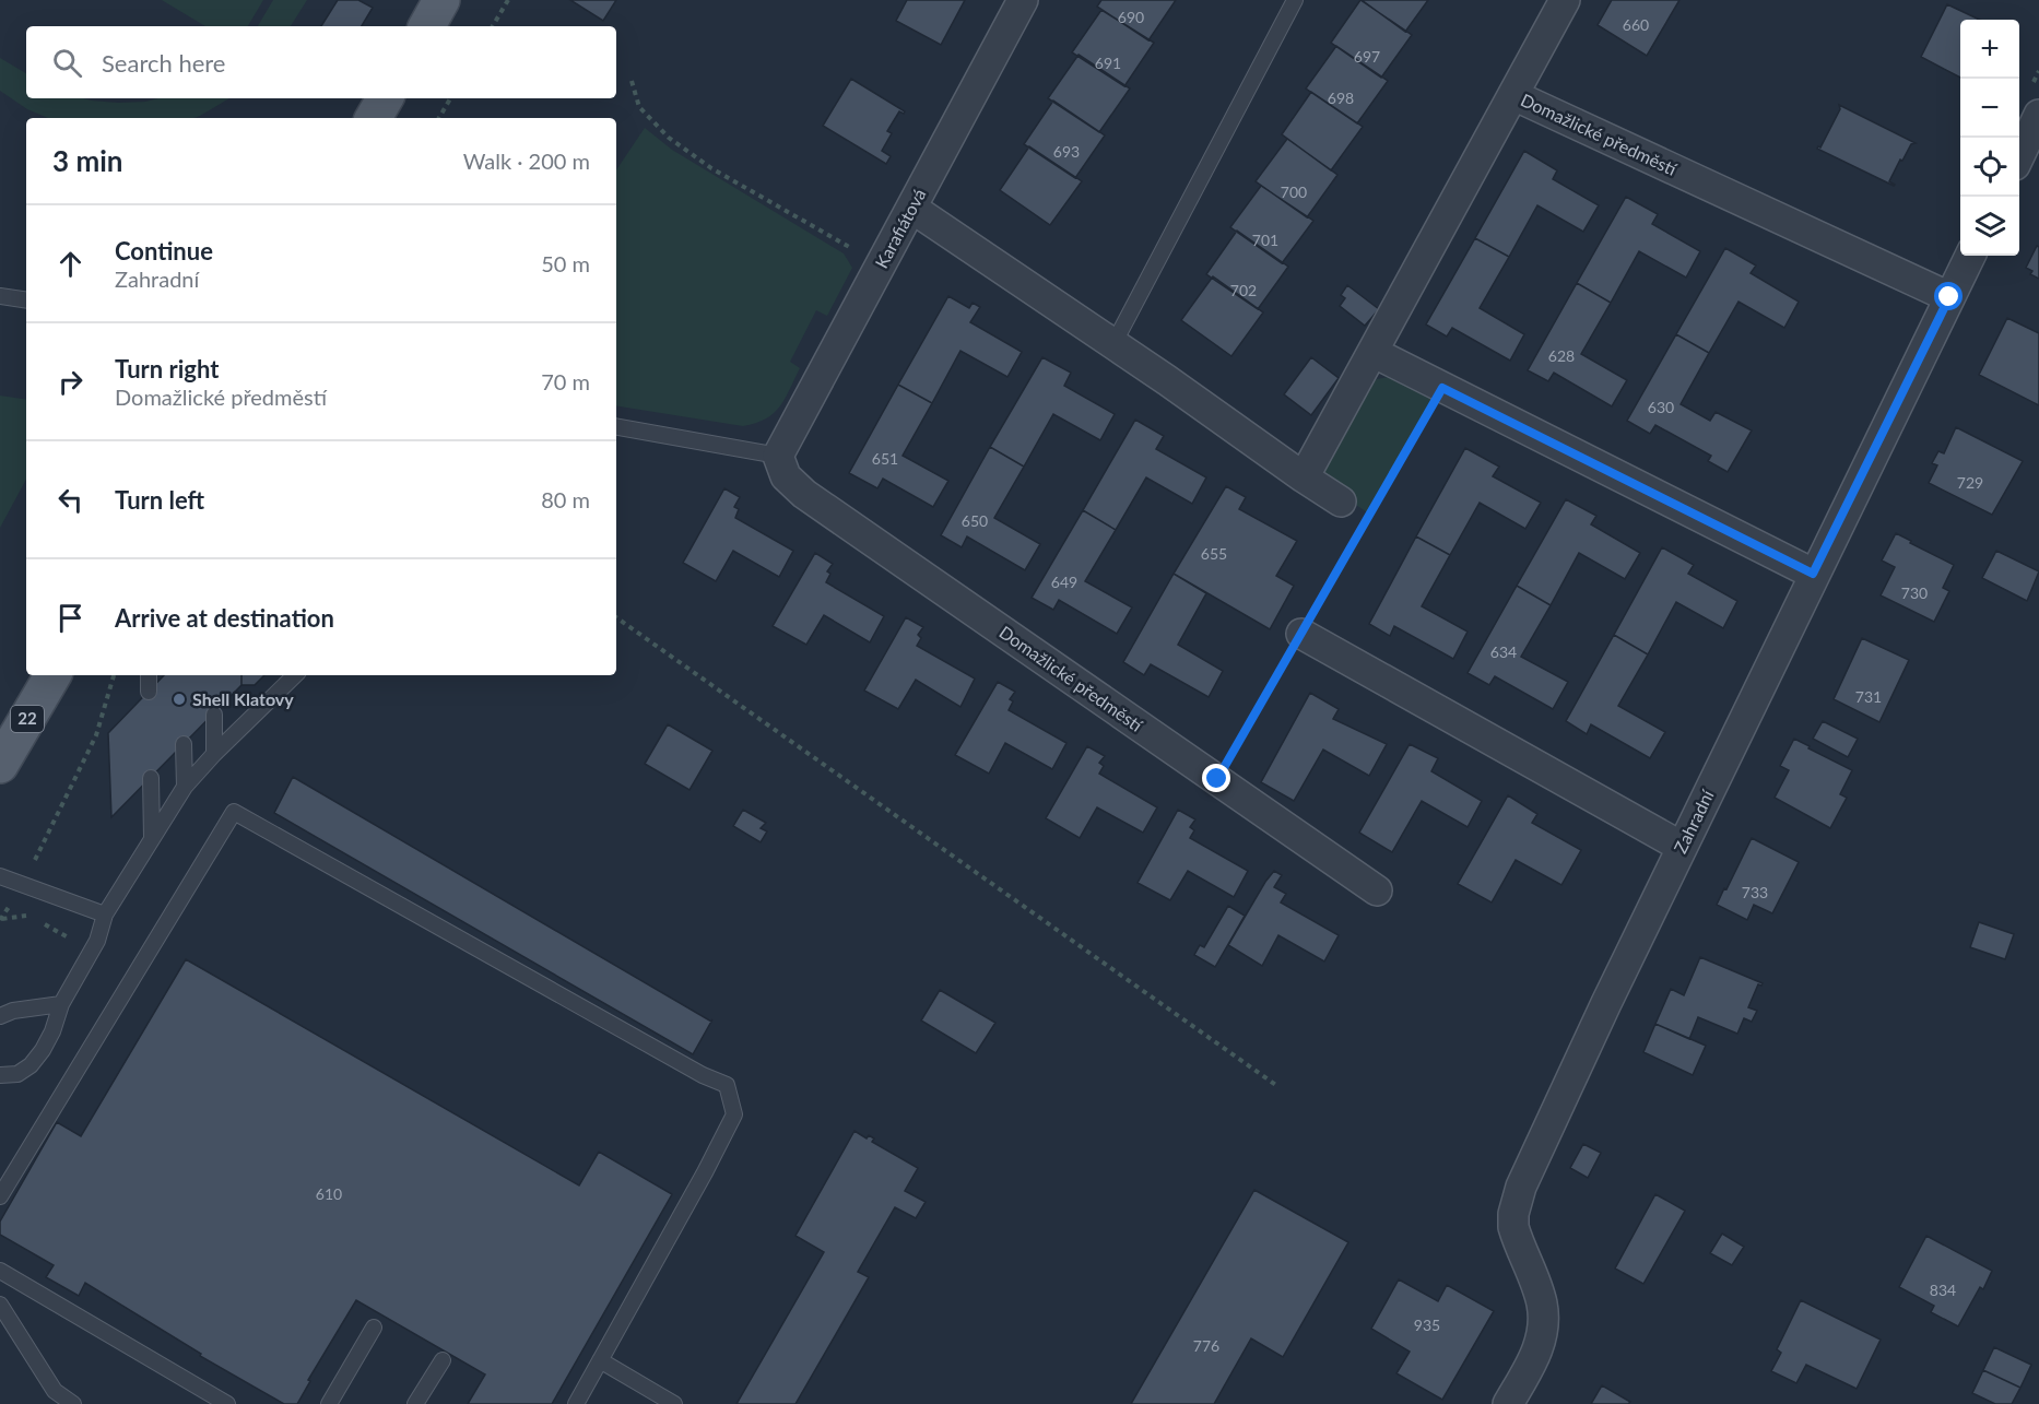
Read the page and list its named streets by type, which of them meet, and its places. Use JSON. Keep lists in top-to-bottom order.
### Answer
{
  "streets": {
    "main road": ["22"],
    "street": ["Domažlické předměstí", "Karafiátová", "Zahradní"]
  },
  "crossings": [
    ["Domažlické předměstí", "Karafiátová"],
    ["Domažlické předměstí", "Zahradní"]
  ],
  "places": ["Shell Klatovy"],
  "house_numbers": [
    "690",
    "660",
    "697",
    "691",
    "698",
    "693",
    "700",
    "701",
    "702",
    "628",
    "630",
    "651",
    "729",
    "650",
    "655",
    "649",
    "730",
    "634",
    "731",
    "733",
    "610",
    "834",
    "935",
    "776"
  ],
  "page": {
    "map_buttons": ["+", "−"],
    "search": "Search here",
    "heading": ["3 min", "Walk · 200 m"],
    "list": [
      ["Continue", "Zahradní", "50 m"],
      ["Turn right", "Domažlické předměstí", "70 m"],
      ["Turn left", "80 m"],
      "Arrive at destination"
    ]
  }
}
